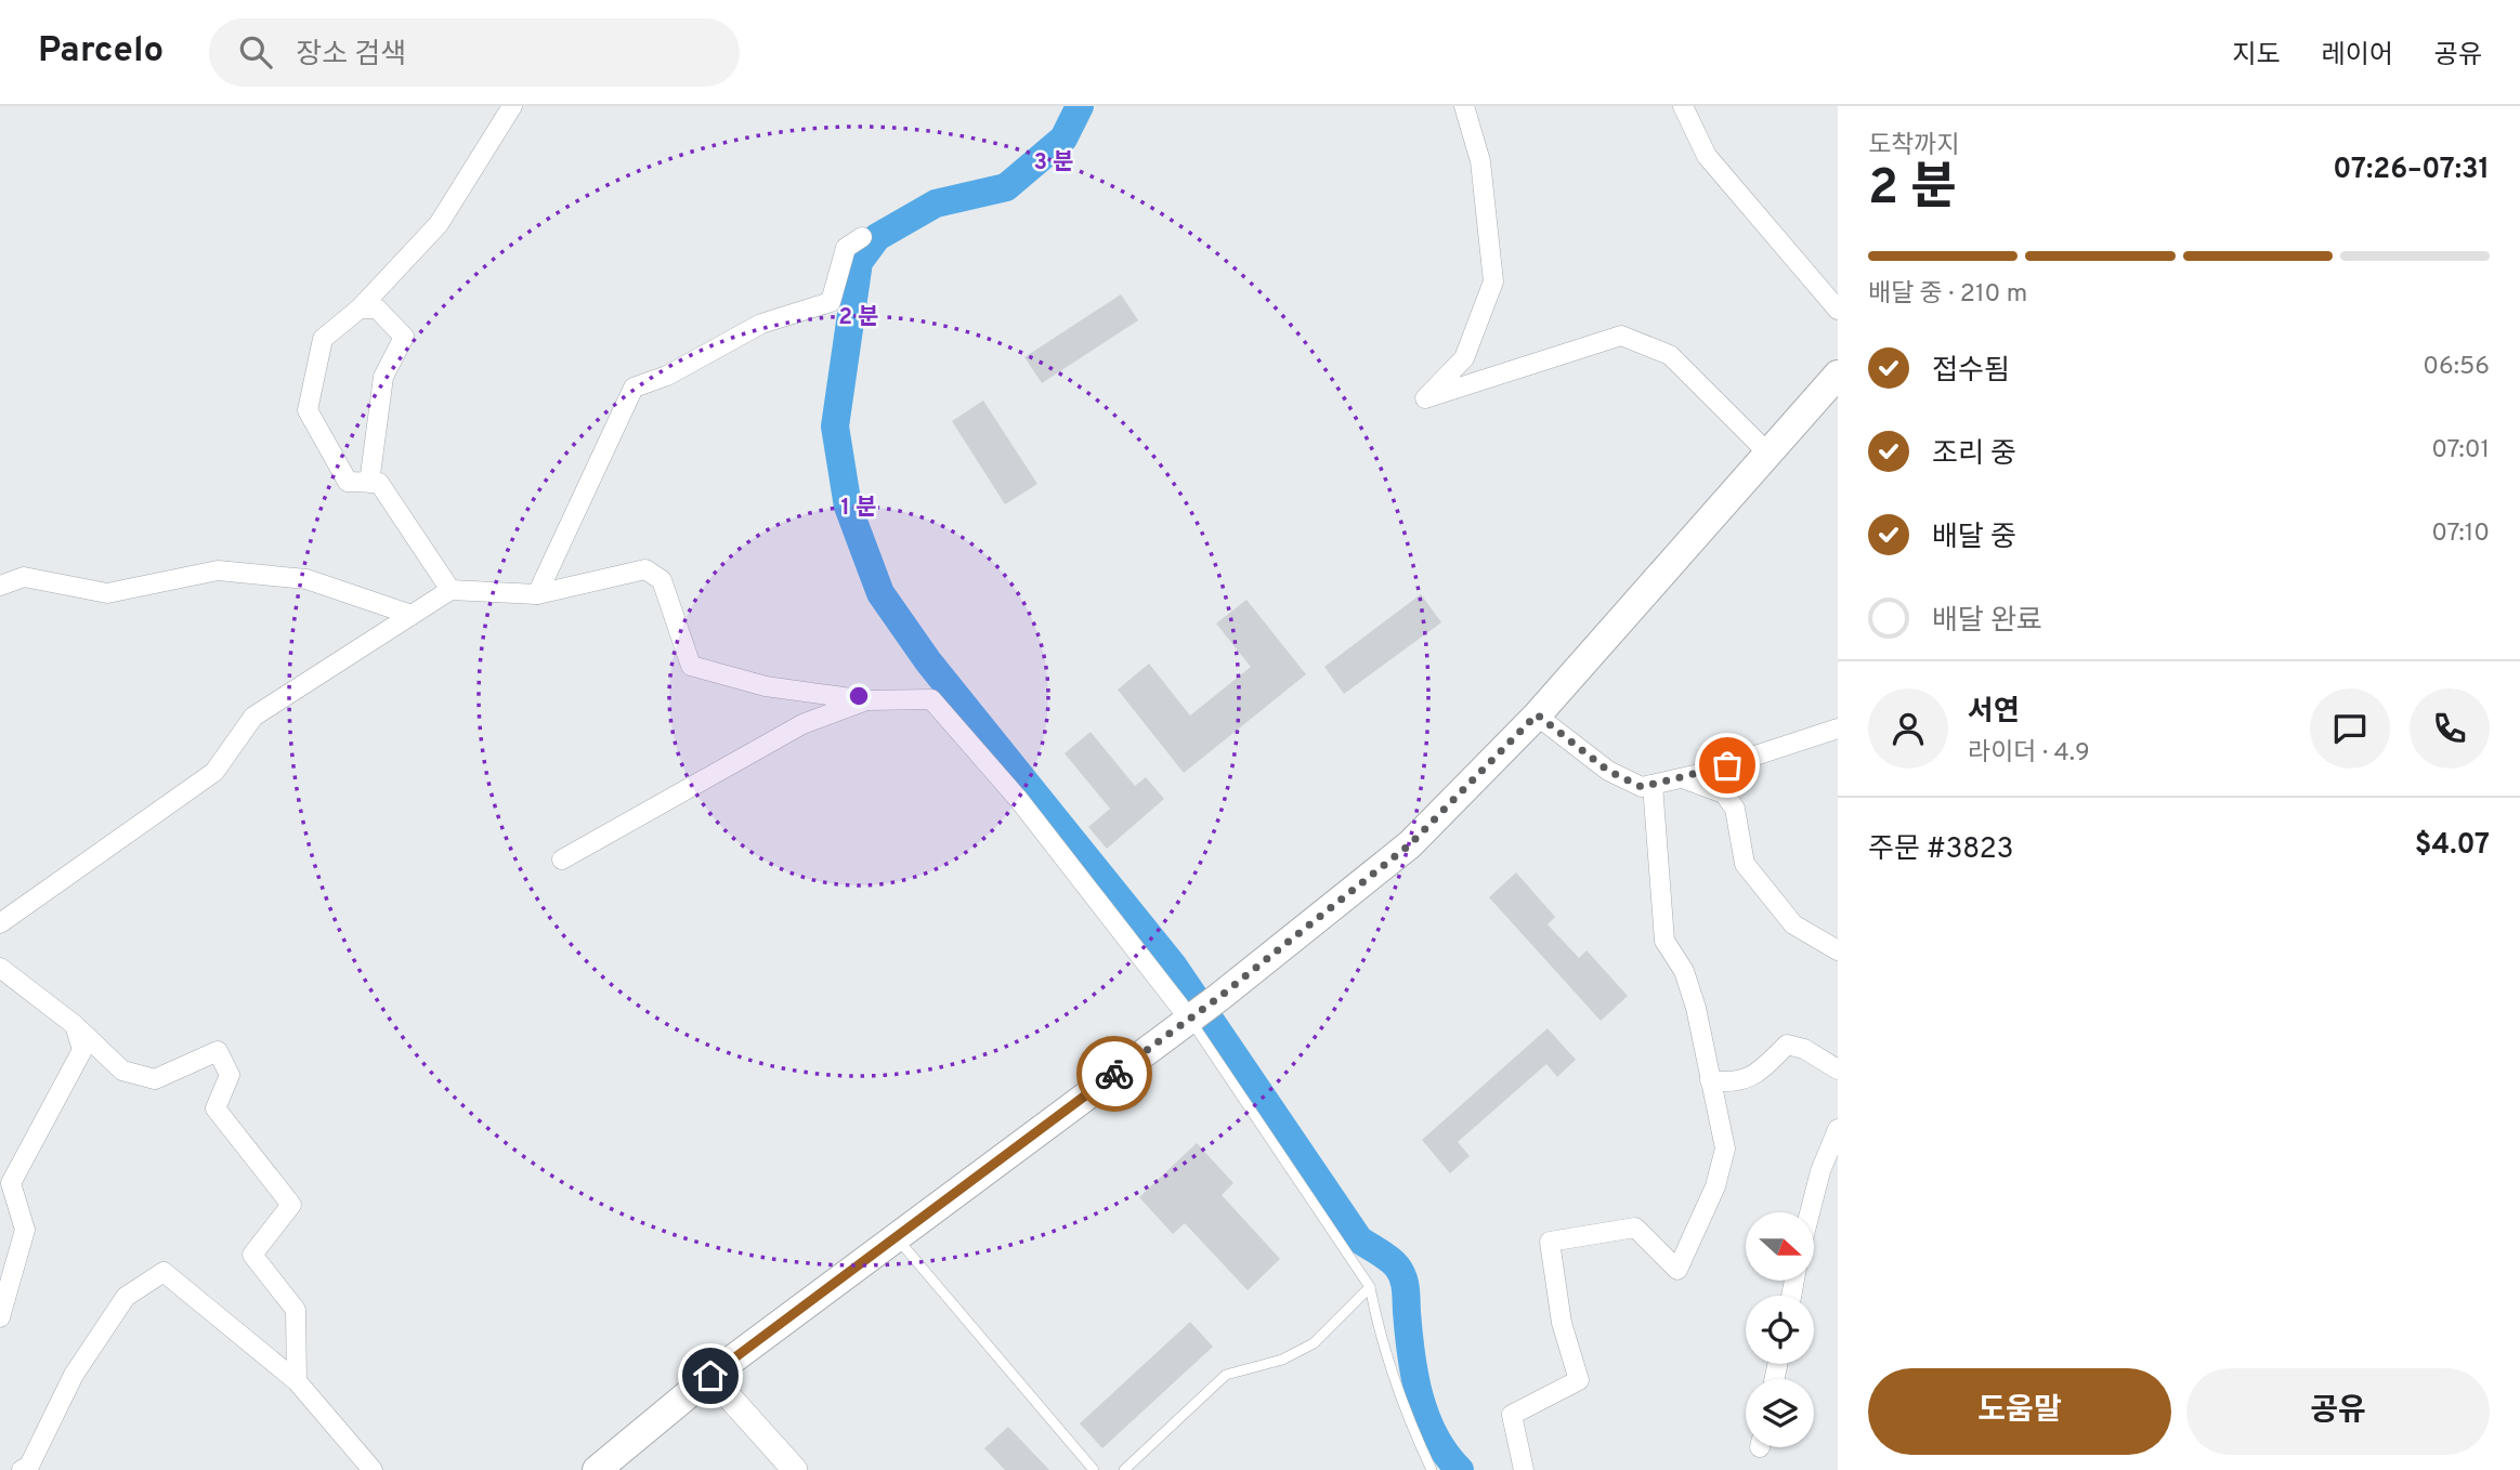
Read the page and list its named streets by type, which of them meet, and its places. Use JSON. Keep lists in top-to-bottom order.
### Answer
{
  "north": "right",
  "page": {
    "header": "Parcelo",
    "search": "장소 검색",
    "nav": ["지도", "레이어", "공유"],
    "heading": ["2 분", "도착까지", "07:26–07:31"],
    "panel": [
      "서연",
      "라이더 · 4.9",
      "주문 #3823",
      "$4.07"
    ],
    "bar": "배달 중 · 210 m",
    "list": [
      ["접수됨", "06:56"],
      ["조리 중", "07:01"],
      ["배달 중", "07:10"],
      "배달 완료"
    ],
    "buttons": ["도움말", "공유"]
  },
  "rings": ["3 분", "2 분", "1 분"]
}
